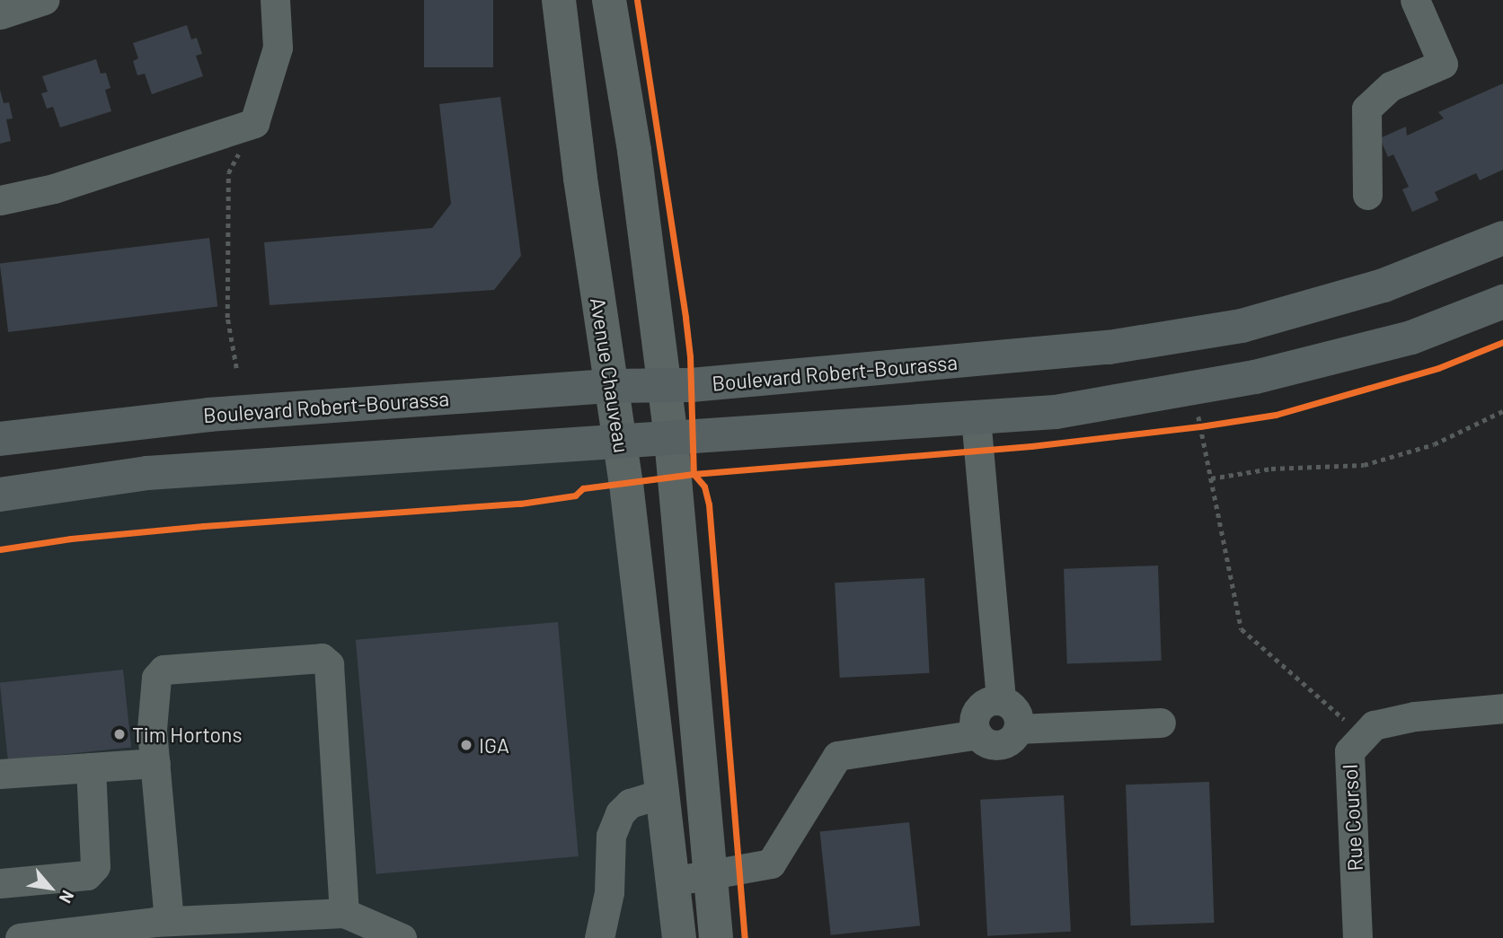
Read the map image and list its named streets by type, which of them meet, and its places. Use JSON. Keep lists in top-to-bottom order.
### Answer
{
  "streets": {
    "highway": ["Boulevard Robert-Bourassa"],
    "main road": ["Avenue Chauveau"],
    "street": ["Rue Coursol"]
  },
  "crossings": [
    ["Boulevard Robert-Bourassa", "Avenue Chauveau"]
  ],
  "places": ["Tim Hortons", "IGA"],
  "north": "bottom right"
}
